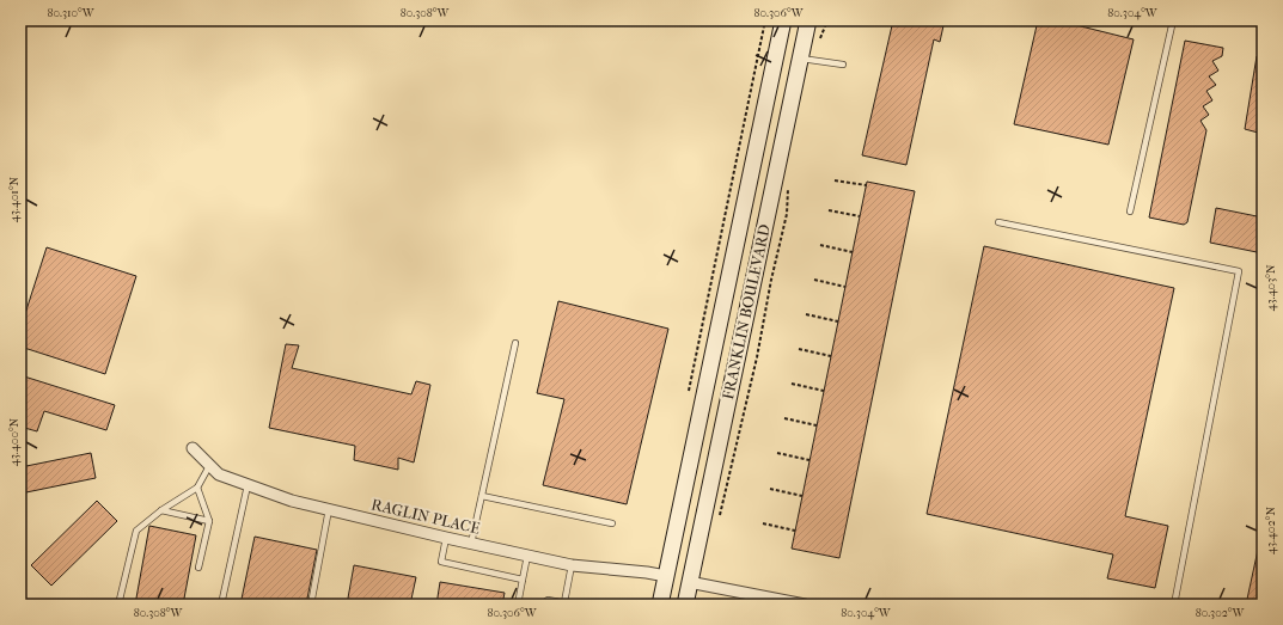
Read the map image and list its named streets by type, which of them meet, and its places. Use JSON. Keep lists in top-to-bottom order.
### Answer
{
  "streets": {
    "main road": ["FRANKLIN BOULEVARD"],
    "street": ["RAGLIN PLACE"]
  },
  "crossings": [
    ["FRANKLIN BOULEVARD", "RAGLIN PLACE"]
  ],
  "coordinates": [
    "80.310°W",
    "80.308°W",
    "80.306°W",
    "80.304°W",
    "43.401°N",
    "43.403°N",
    "43.400°N",
    "43.402°N",
    "80.302°W"
  ]
}
